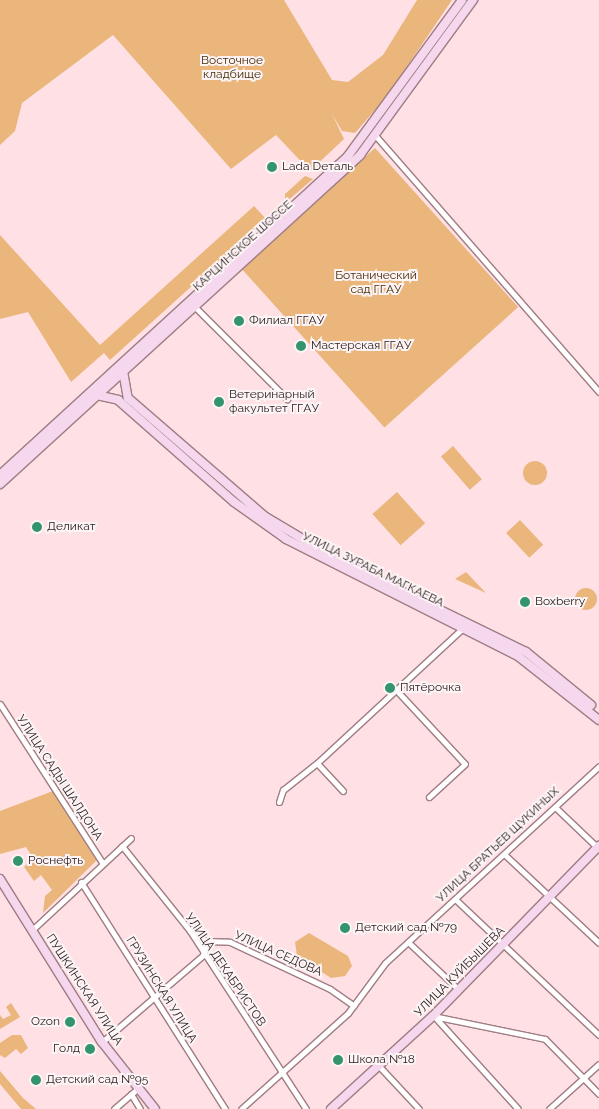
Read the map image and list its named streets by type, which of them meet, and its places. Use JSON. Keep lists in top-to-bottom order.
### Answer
{
  "streets": {
    "main road": [
      "КАРЦИНСКОЕ ШОССЕ",
      "УЛИЦА ЗУРАБА МАГКАЕВА",
      "УЛИЦА КУЙБЫШЕВА",
      "ПУШКИНСКАЯ УЛИЦА"
    ],
    "street": [
      "УЛИЦА САДЫ ШАЛДОНА",
      "УЛИЦА БРАТЬЕВ ЩУКИНЫХ",
      "УЛИЦА СЕДОВА",
      "УЛИЦА ДЕКАБРИСТОВ",
      "ГРУЗИНСКАЯ УЛИЦА"
    ]
  },
  "crossings": [
    ["КАРЦИНСКОЕ ШОССЕ", "УЛИЦА ЗУРАБА МАГКАЕВА"],
    ["УЛИЦА БРАТЬЕВ ЩУКИНЫХ", "УЛИЦА СЕДОВА"],
    ["УЛИЦА БРАТЬЕВ ЩУКИНЫХ", "УЛИЦА ДЕКАБРИСТОВ"],
    ["УЛИЦА СЕДОВА", "УЛИЦА ДЕКАБРИСТОВ"]
  ],
  "parks": ["Восточное кладбище", "Ботанический сад ГГАУ"],
  "places": [
    "Lada Dеталь",
    "Филиал ГГАУ",
    "Мастерская ГГАУ",
    "Ветеринарный факультет ГГАУ",
    "Деликат",
    "Boxberry",
    "Пятёрочка",
    "Роснефть",
    "Детский сад №79",
    "Ozon",
    "Голд",
    "Школа №18",
    "Детский сад №95"
  ]
}
